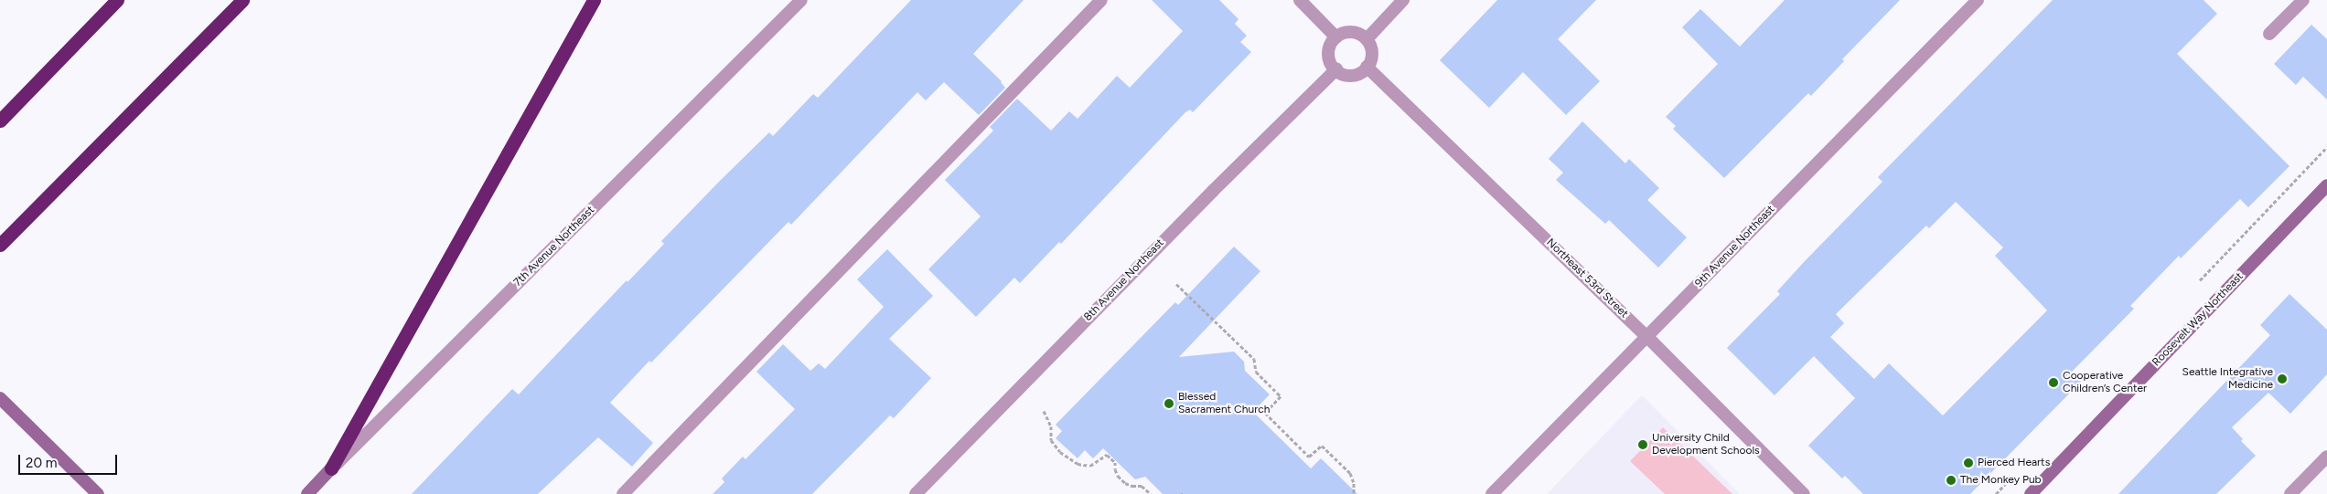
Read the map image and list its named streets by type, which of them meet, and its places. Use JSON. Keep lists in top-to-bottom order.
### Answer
{
  "streets": {
    "main road": ["7th Avenue Northeast", "Roosevelt Way Northeast"],
    "street": ["9th Avenue Northeast", "Northeast 53rd Street", "8th Avenue Northeast"]
  },
  "crossings": [
    ["9th Avenue Northeast", "Northeast 53rd Street"],
    ["Northeast 53rd Street", "8th Avenue Northeast"]
  ],
  "places": [
    "Seattle Integrative Medicine",
    "Cooperative Children’s Center",
    "Blessed Sacrament Church",
    "University Child Development Schools",
    "Pierced Hearts",
    "The Monkey Pub"
  ],
  "scale_bar": "20 m"
}
